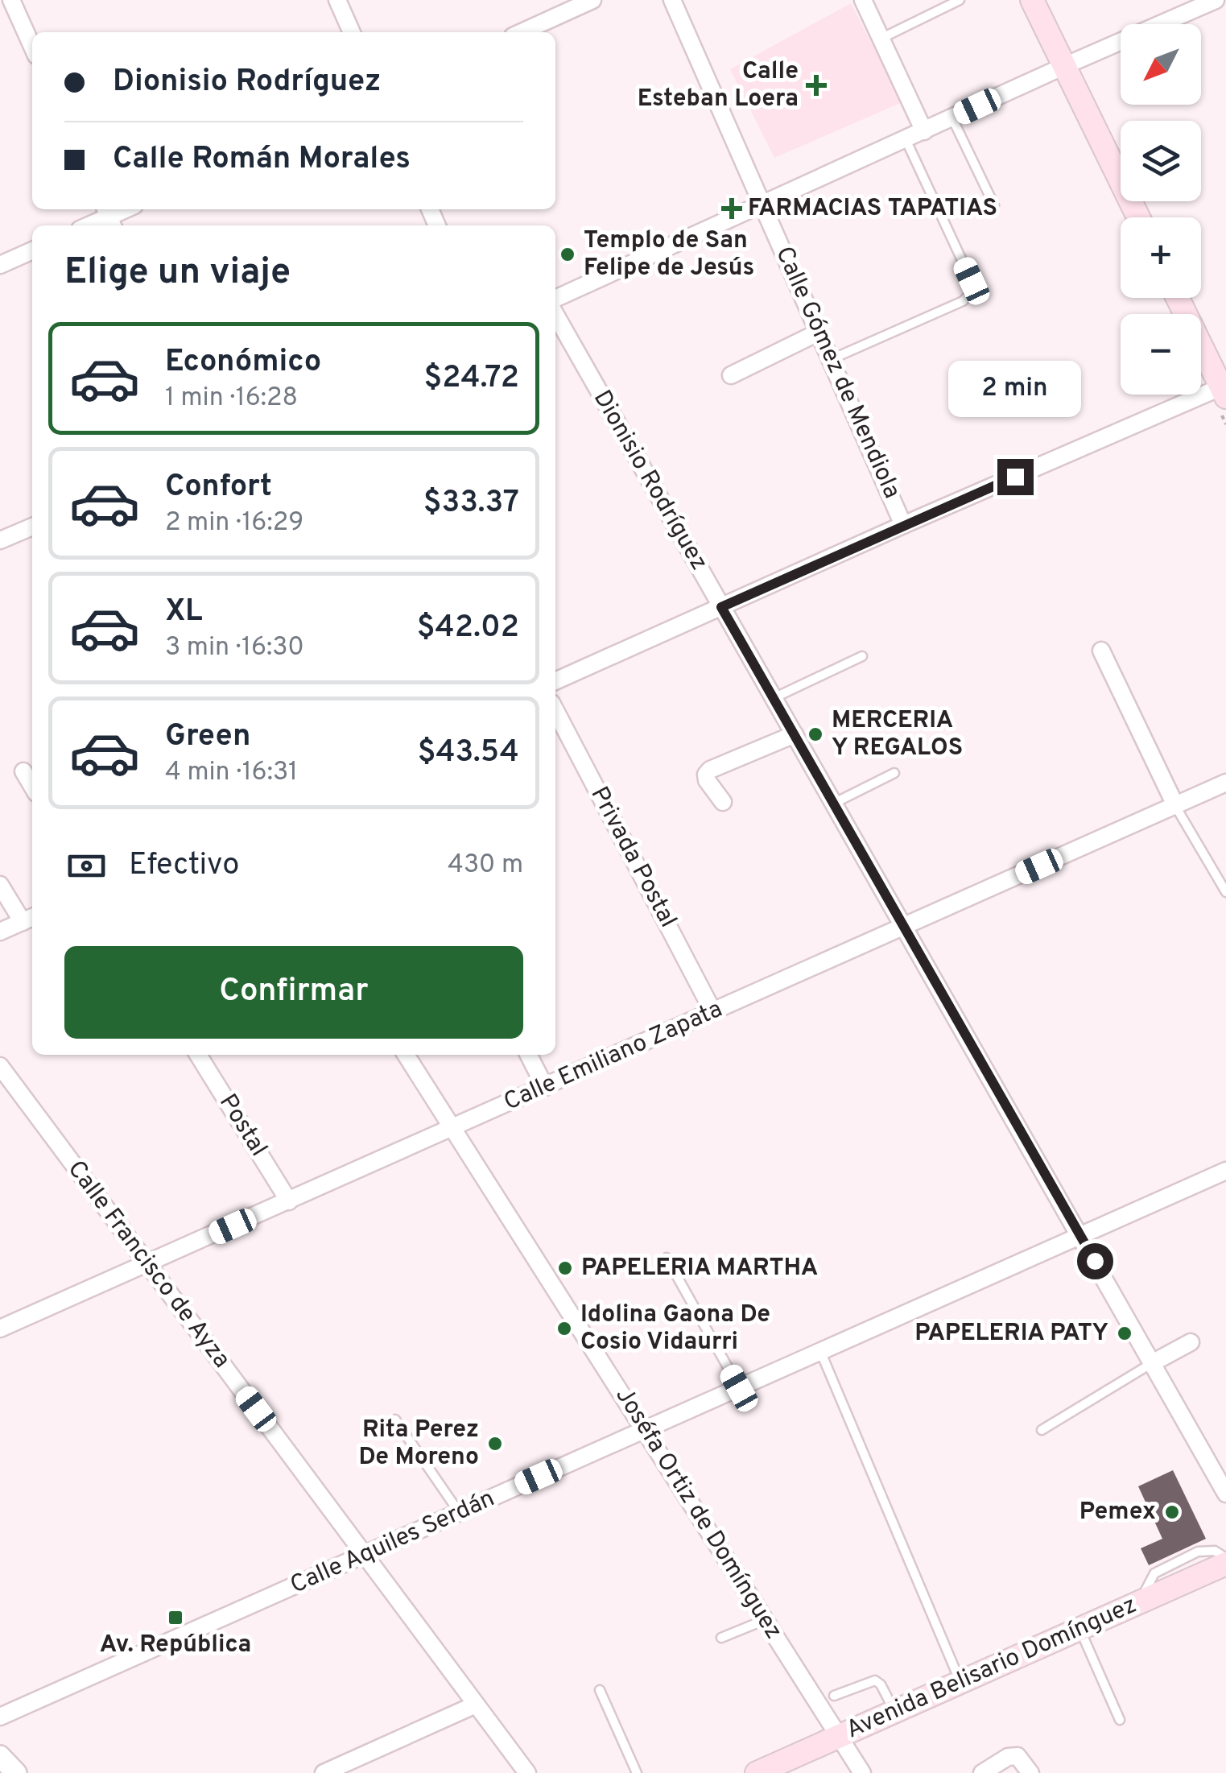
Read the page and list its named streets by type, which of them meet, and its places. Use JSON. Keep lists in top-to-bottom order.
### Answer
{
  "streets": {
    "main road": ["Avenida Belisario Domínguez"],
    "street": [
      "Calle Gómez de Mendiola",
      "Dionisio Rodríguez",
      "Privada Postal",
      "Calle Emiliano Zapata",
      "Postal",
      "Calle Francisco de Ayza",
      "Joséfa Ortiz de Domínguez",
      "Calle Aquiles Serdán"
    ]
  },
  "crossings": [
    ["Dionisio Rodríguez", "Calle Emiliano Zapata"],
    ["Dionisio Rodríguez", "Calle Aquiles Serdán"],
    ["Privada Postal", "Calle Emiliano Zapata"],
    ["Calle Emiliano Zapata", "Postal"],
    ["Calle Emiliano Zapata", "Calle Francisco de Ayza"],
    ["Calle Emiliano Zapata", "Joséfa Ortiz de Domínguez"],
    ["Calle Francisco de Ayza", "Calle Aquiles Serdán"],
    ["Joséfa Ortiz de Domínguez", "Calle Aquiles Serdán"],
    ["Joséfa Ortiz de Domínguez", "Avenida Belisario Domínguez"]
  ],
  "places": {
    "health": ["Calle Esteban Loera", "FARMACIAS TAPATIAS"],
    "other": [
      "Templo de San Felipe de Jesús",
      "MERCERIA Y REGALOS",
      "PAPELERIA MARTHA",
      "Idolina Gaona De Cosio Vidaurri",
      "PAPELERIA PATY",
      "Rita Perez De Moreno",
      "Pemex"
    ],
    "transit": ["Av. República"]
  },
  "north": "bottom left",
  "page": {
    "map_buttons": ["+", "−"],
    "banner": ["Dionisio Rodríguez", "Calle Román Morales"],
    "heading": "Elige un viaje",
    "list": [
      {
        "name": "Económico",
        "note": "1 min · 16:28",
        "value": "$24.72"
      },
      {
        "name": "Confort",
        "note": "2 min · 16:29",
        "value": "$33.37"
      },
      {
        "name": "XL",
        "note": "3 min · 16:30",
        "value": "$42.02"
      },
      {
        "name": "Green",
        "note": "4 min · 16:31",
        "value": "$43.54"
      }
    ],
    "bubble": "2 min",
    "pay": ["Efectivo", "430 m"],
    "buttons": "Confirmar"
  }
}
